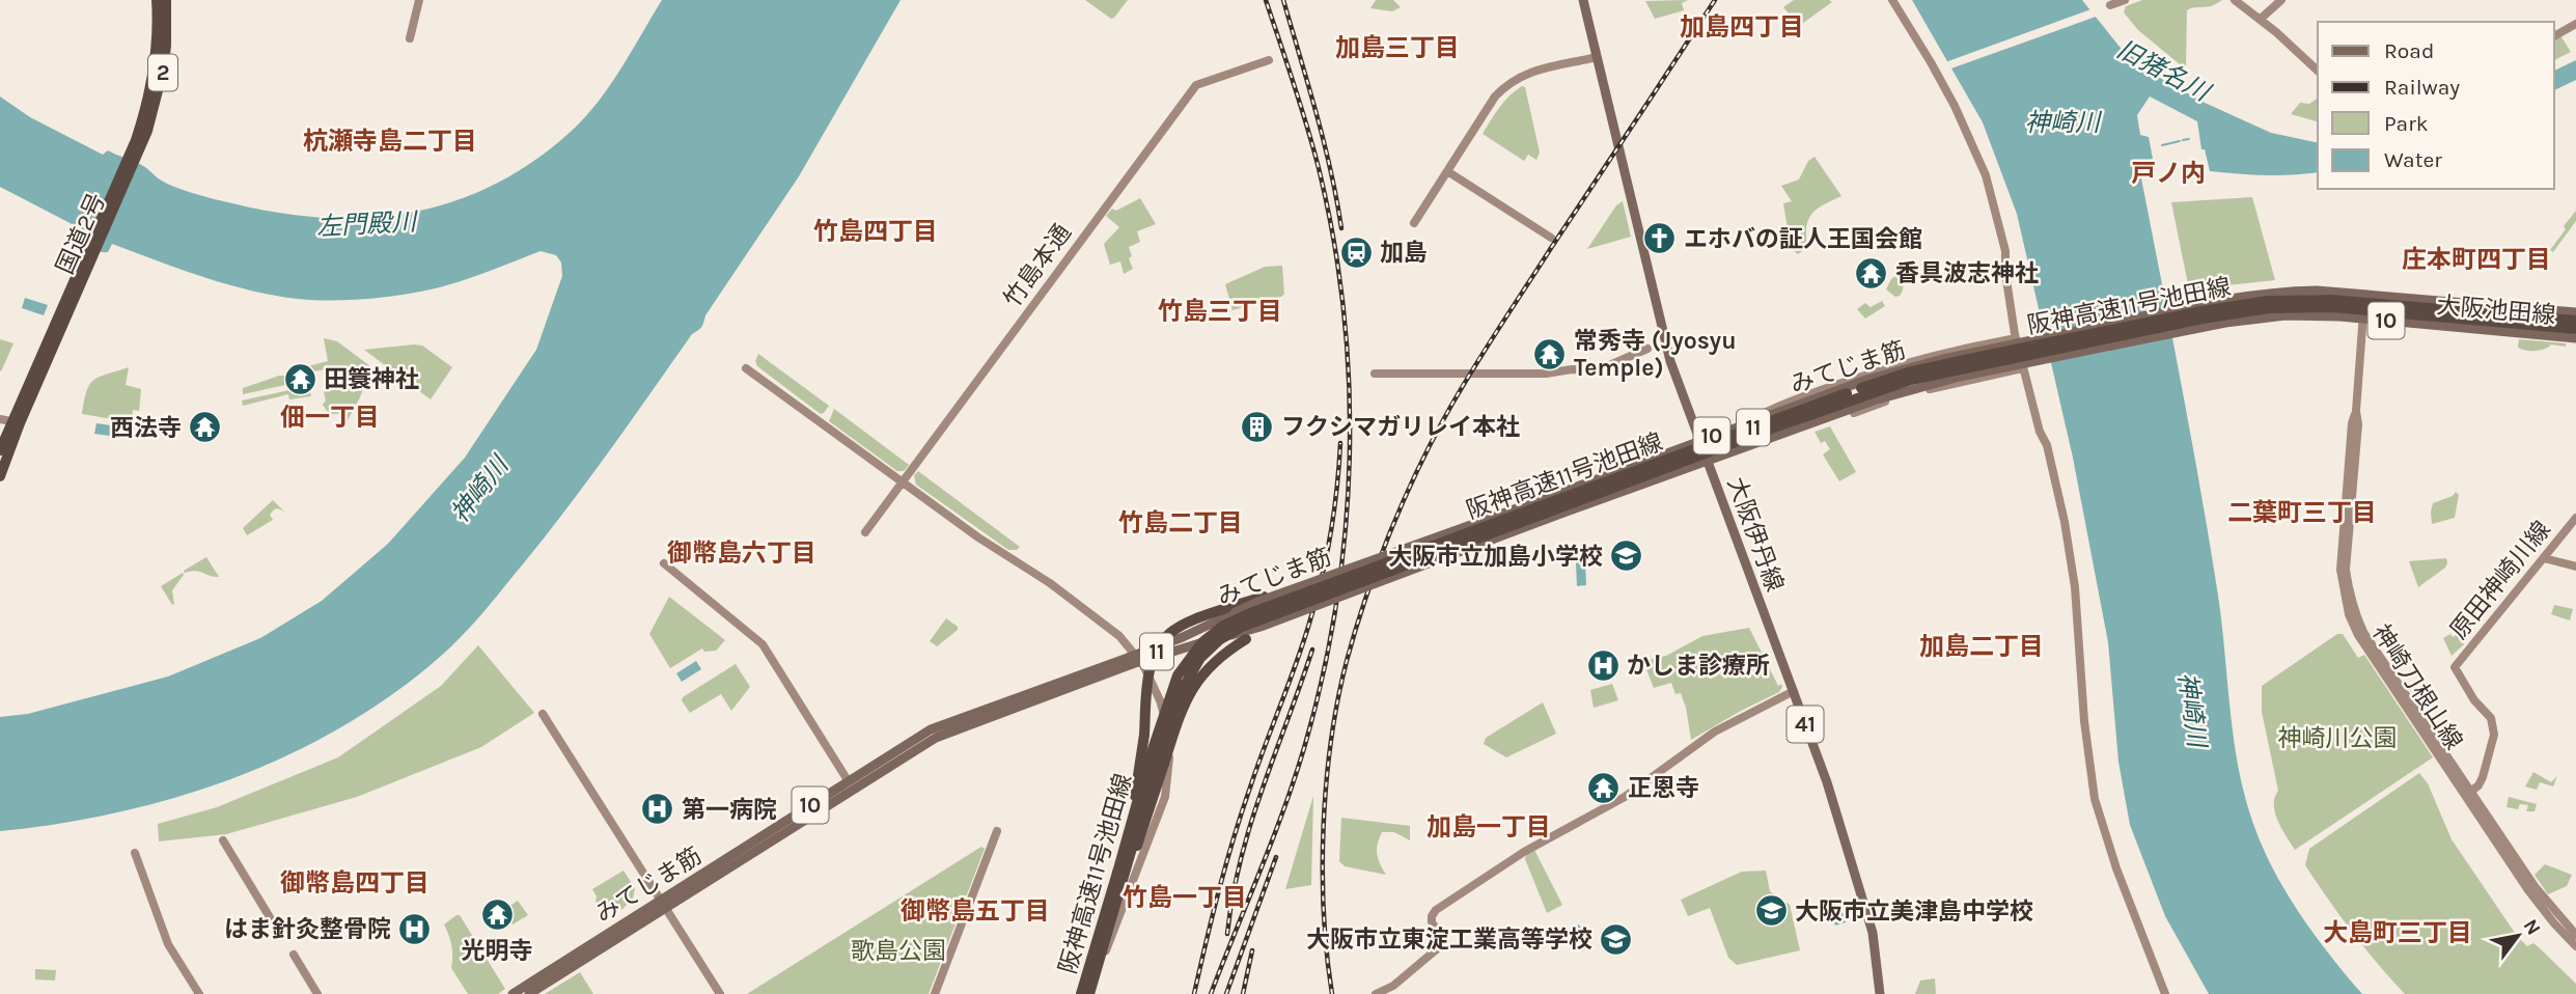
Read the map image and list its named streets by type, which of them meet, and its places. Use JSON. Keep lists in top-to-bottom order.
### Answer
{
  "streets": {
    "highway": [
      "2",
      "国道2号",
      "阪神高速11号池田線",
      "11"
    ],
    "main road": [
      "大阪池田線",
      "10",
      "みてじま筋",
      "大阪伊丹線",
      "41"
    ],
    "street": ["竹島本通", "原田神崎川線", "神崎刀根山線"]
  },
  "crossings": [
    ["阪神高速11号池田線", "11"],
    ["大阪池田線", "みてじま筋"],
    ["大阪池田線", "神崎刀根山線"],
    ["みてじま筋", "11"],
    ["みてじま筋", "大阪伊丹線"],
    ["原田神崎川線", "神崎刀根山線"]
  ],
  "districts": [
    "加島四丁目",
    "加島三丁目",
    "杭瀬寺島二丁目",
    "戸ノ内",
    "竹島四丁目",
    "庄本町四丁目",
    "竹島三丁目",
    "佃一丁目",
    "二葉町三丁目",
    "竹島二丁目",
    "御幣島六丁目",
    "加島二丁目",
    "加島一丁目",
    "御幣島四丁目",
    "竹島一丁目",
    "御幣島五丁目",
    "大島町三丁目"
  ],
  "water": ["旧猪名川", "神崎川", "左門殿川"],
  "parks": ["神崎川公園", "歌島公園"],
  "places": {
    "church": ["エホバの証人王国会館"],
    "station": ["加島"],
    "temple": [
      "香具波志神社",
      "常秀寺 (Jyosyu Temple)",
      "田簑神社",
      "西法寺",
      "正恩寺",
      "光明寺"
    ],
    "building": ["フクシマガリレイ本社"],
    "school or university": ["大阪市立加島小学校", "大阪市立美津島中学校", "大阪市立東淀工業高等学校"],
    "hospital": ["かしま診療所", "第一病院", "はま針灸整骨院"]
  },
  "legend": [
    "Road",
    "Railway",
    "Park",
    "Water"
  ],
  "north": "top right"
}
